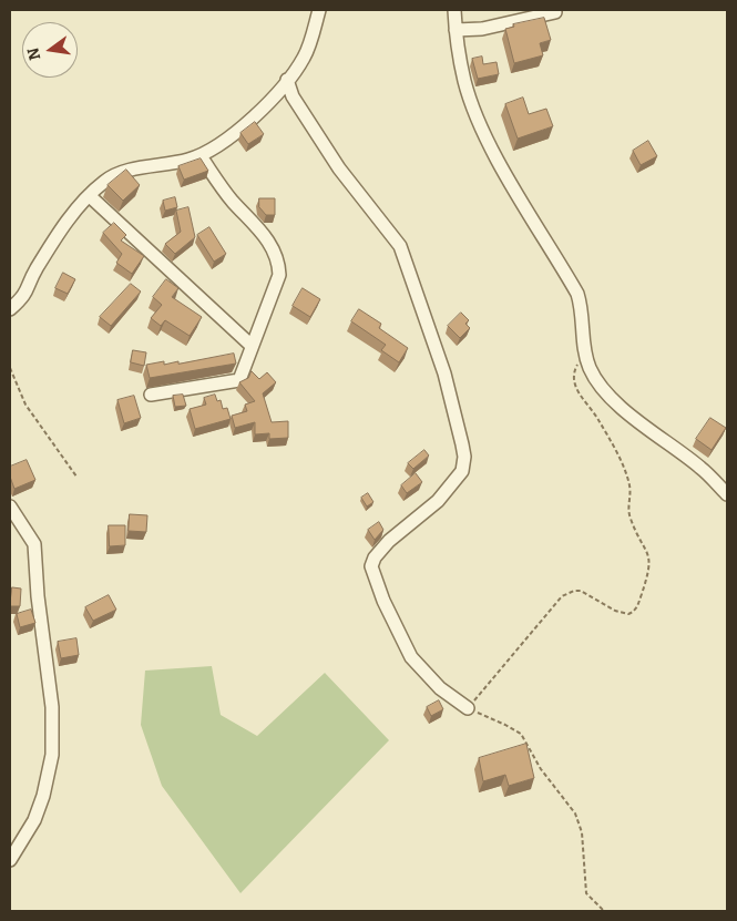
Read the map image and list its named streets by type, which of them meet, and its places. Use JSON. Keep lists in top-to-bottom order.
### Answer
{
  "north": "left"
}
